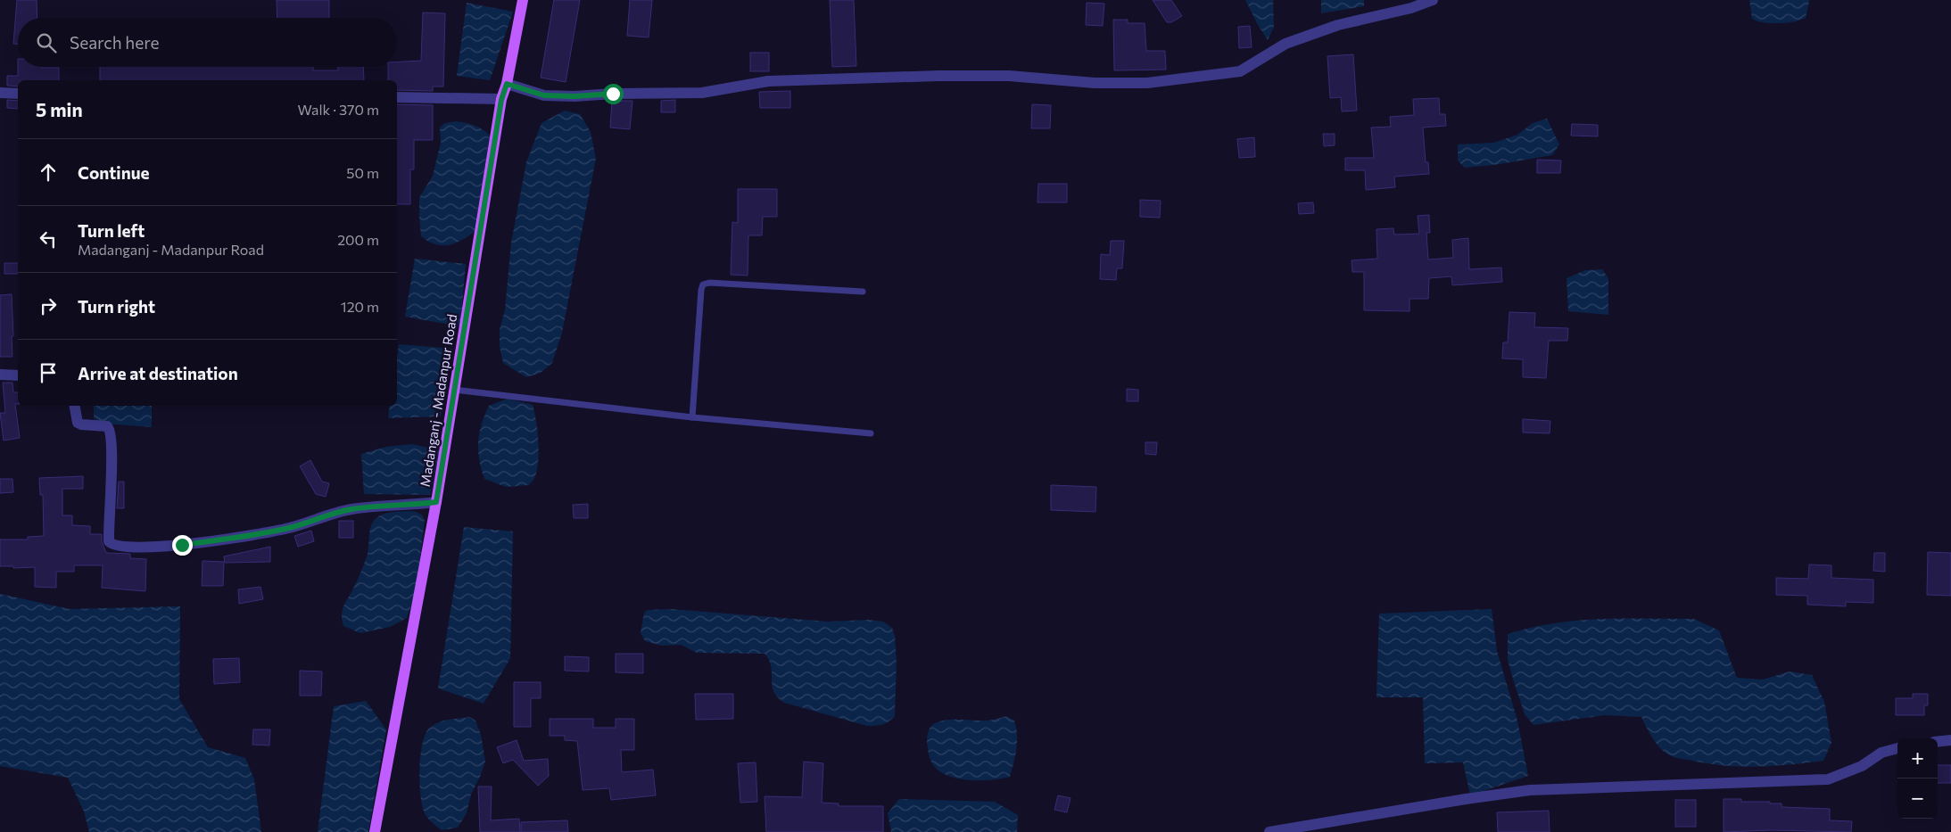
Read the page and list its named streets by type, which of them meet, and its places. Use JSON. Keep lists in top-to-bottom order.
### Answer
{
  "streets": {
    "main road": ["Madanganj - Madanpur Road"]
  },
  "page": {
    "search": "Search here",
    "heading": ["5 min", "Walk · 370 m"],
    "list": [
      ["Continue", "50 m"],
      ["Turn left", "Madanganj - Madanpur Road", "200 m"],
      ["Turn right", "120 m"],
      "Arrive at destination"
    ],
    "map_buttons": ["+", "−"]
  }
}
